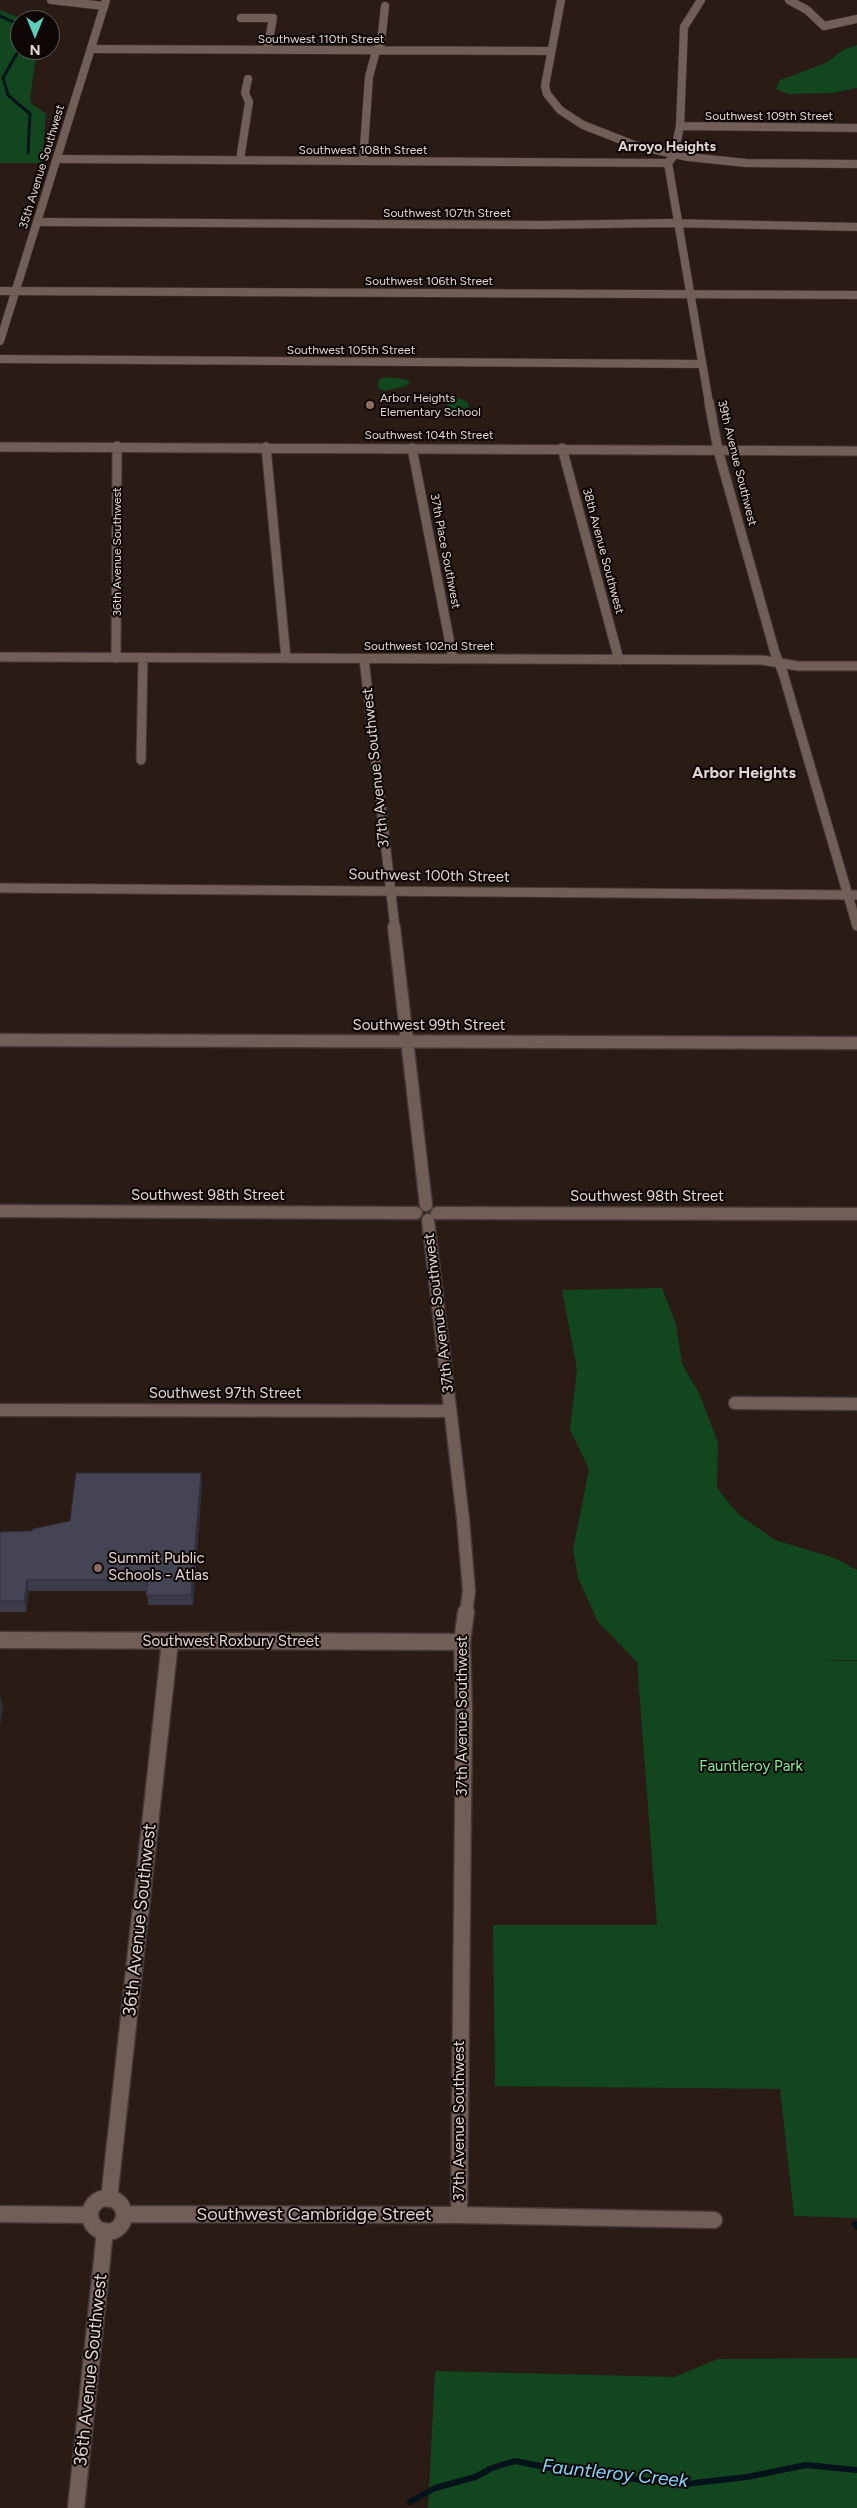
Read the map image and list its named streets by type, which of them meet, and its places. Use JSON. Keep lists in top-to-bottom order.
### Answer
{
  "streets": {
    "street": [
      "Southwest 110th Street",
      "Southwest 109th Street",
      "Southwest 108th Street",
      "35th Avenue Southwest",
      "Southwest 107th Street",
      "Southwest 106th Street",
      "Southwest 105th Street",
      "Southwest 104th Street",
      "39th Avenue Southwest",
      "37th Place Southwest",
      "38th Avenue Southwest",
      "36th Avenue Southwest",
      "Southwest 102nd Street",
      "37th Avenue Southwest",
      "Southwest 100th Street",
      "Southwest 99th Street",
      "Southwest 98th Street",
      "Southwest 97th Street",
      "Southwest Roxbury Street",
      "Southwest Cambridge Street"
    ]
  },
  "crossings": [
    ["Southwest 110th Street", "35th Avenue Southwest"],
    ["Southwest 108th Street", "35th Avenue Southwest"],
    ["Southwest 108th Street", "39th Avenue Southwest"],
    ["35th Avenue Southwest", "Southwest 107th Street"],
    ["35th Avenue Southwest", "Southwest 106th Street"],
    ["Southwest 107th Street", "39th Avenue Southwest"],
    ["Southwest 106th Street", "39th Avenue Southwest"],
    ["Southwest 105th Street", "39th Avenue Southwest"],
    ["Southwest 104th Street", "39th Avenue Southwest"],
    ["Southwest 104th Street", "37th Place Southwest"],
    ["Southwest 104th Street", "38th Avenue Southwest"],
    ["Southwest 104th Street", "36th Avenue Southwest"],
    ["39th Avenue Southwest", "Southwest 102nd Street"],
    ["39th Avenue Southwest", "Southwest 100th Street"],
    ["37th Place Southwest", "Southwest 102nd Street"],
    ["38th Avenue Southwest", "Southwest 102nd Street"],
    ["36th Avenue Southwest", "Southwest 102nd Street"],
    ["36th Avenue Southwest", "Southwest Roxbury Street"],
    ["36th Avenue Southwest", "Southwest Cambridge Street"],
    ["Southwest 102nd Street", "37th Avenue Southwest"],
    ["37th Avenue Southwest", "Southwest 100th Street"],
    ["37th Avenue Southwest", "Southwest 99th Street"],
    ["37th Avenue Southwest", "Southwest 98th Street"],
    ["37th Avenue Southwest", "Southwest 97th Street"],
    ["37th Avenue Southwest", "Southwest Roxbury Street"],
    ["37th Avenue Southwest", "Southwest Cambridge Street"]
  ],
  "districts": ["Arroyo Heights", "Arbor Heights"],
  "water": ["Fauntleroy Creek"],
  "parks": ["Fauntleroy Park"],
  "places": ["Arbor Heights Elementary School", "Summit Public Schools - Atlas"],
  "north": "bottom"
}
